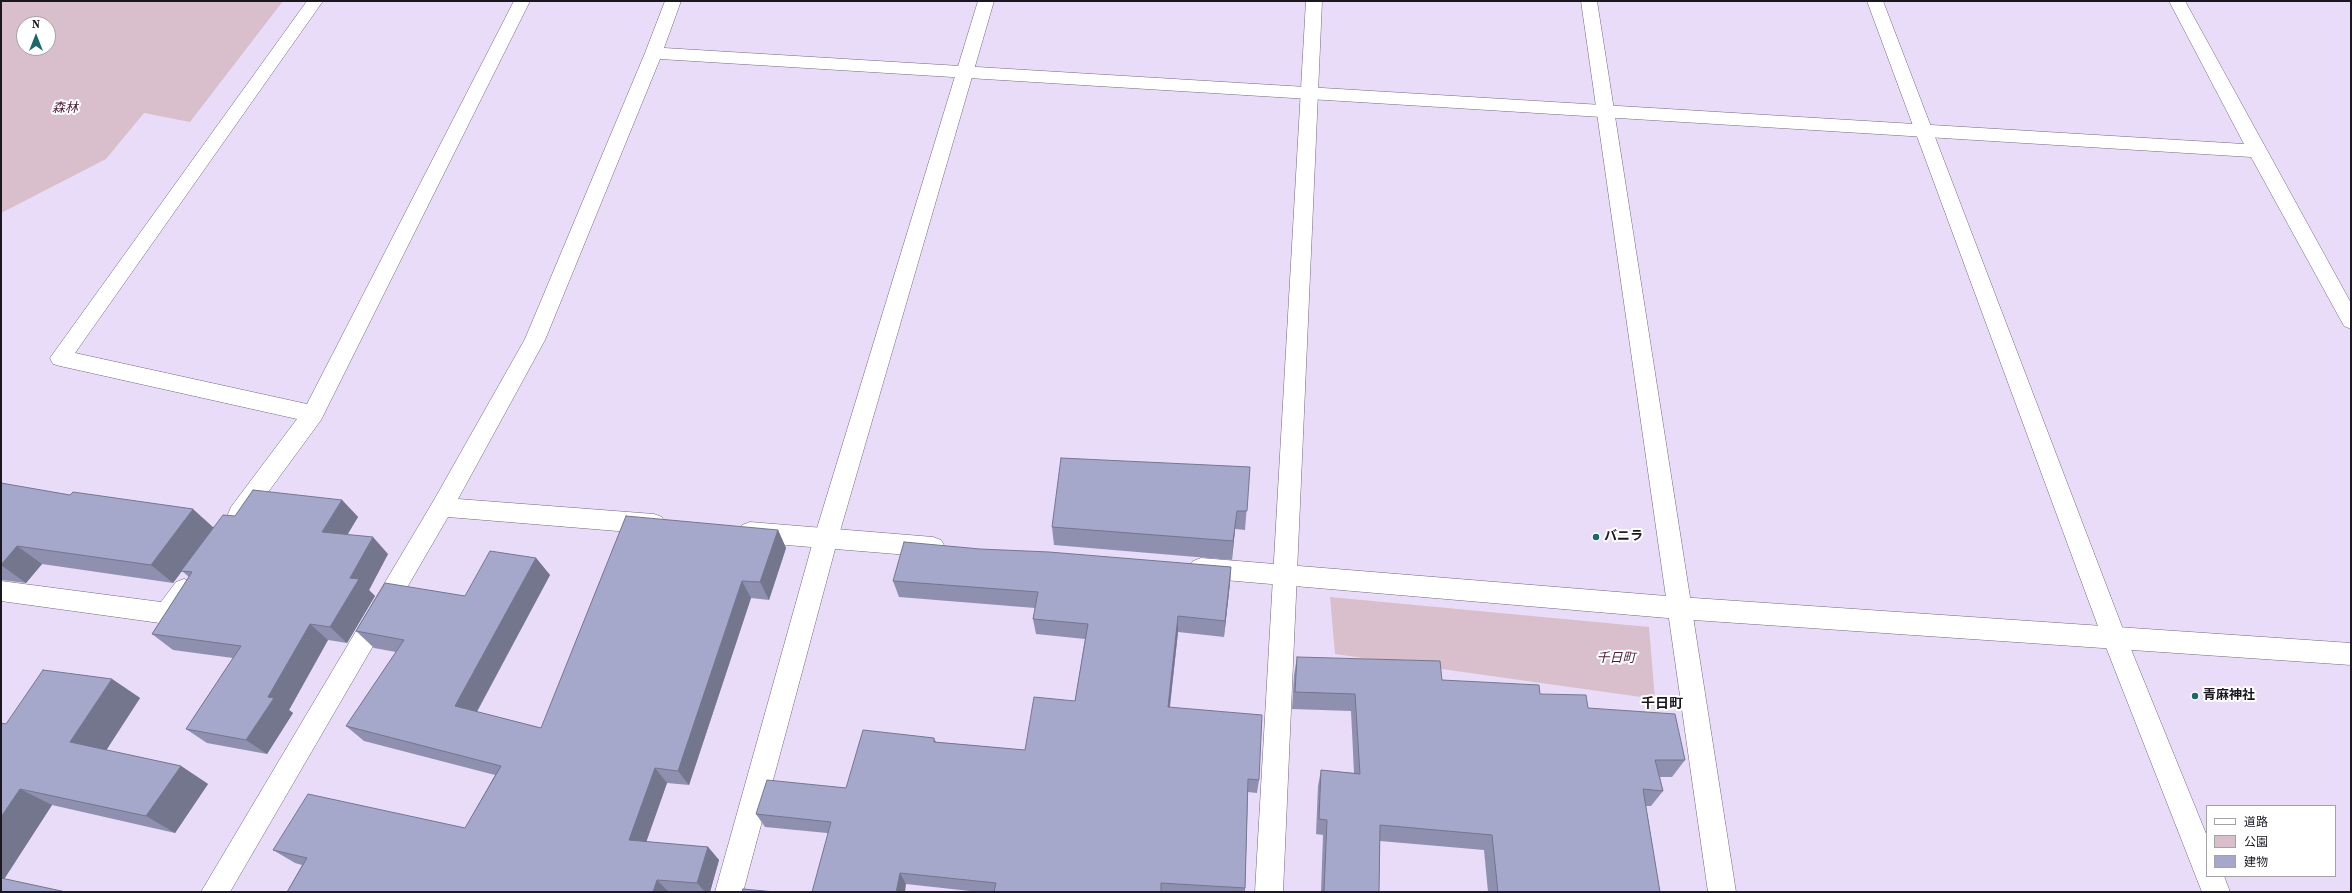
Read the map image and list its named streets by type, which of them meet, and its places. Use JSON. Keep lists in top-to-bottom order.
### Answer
{
  "districts": ["千日町"],
  "parks": ["森林", "千日町"],
  "places": ["バニラ", "青麻神社"],
  "legend": ["道路", "公園", "建物"],
  "north": "top"
}
